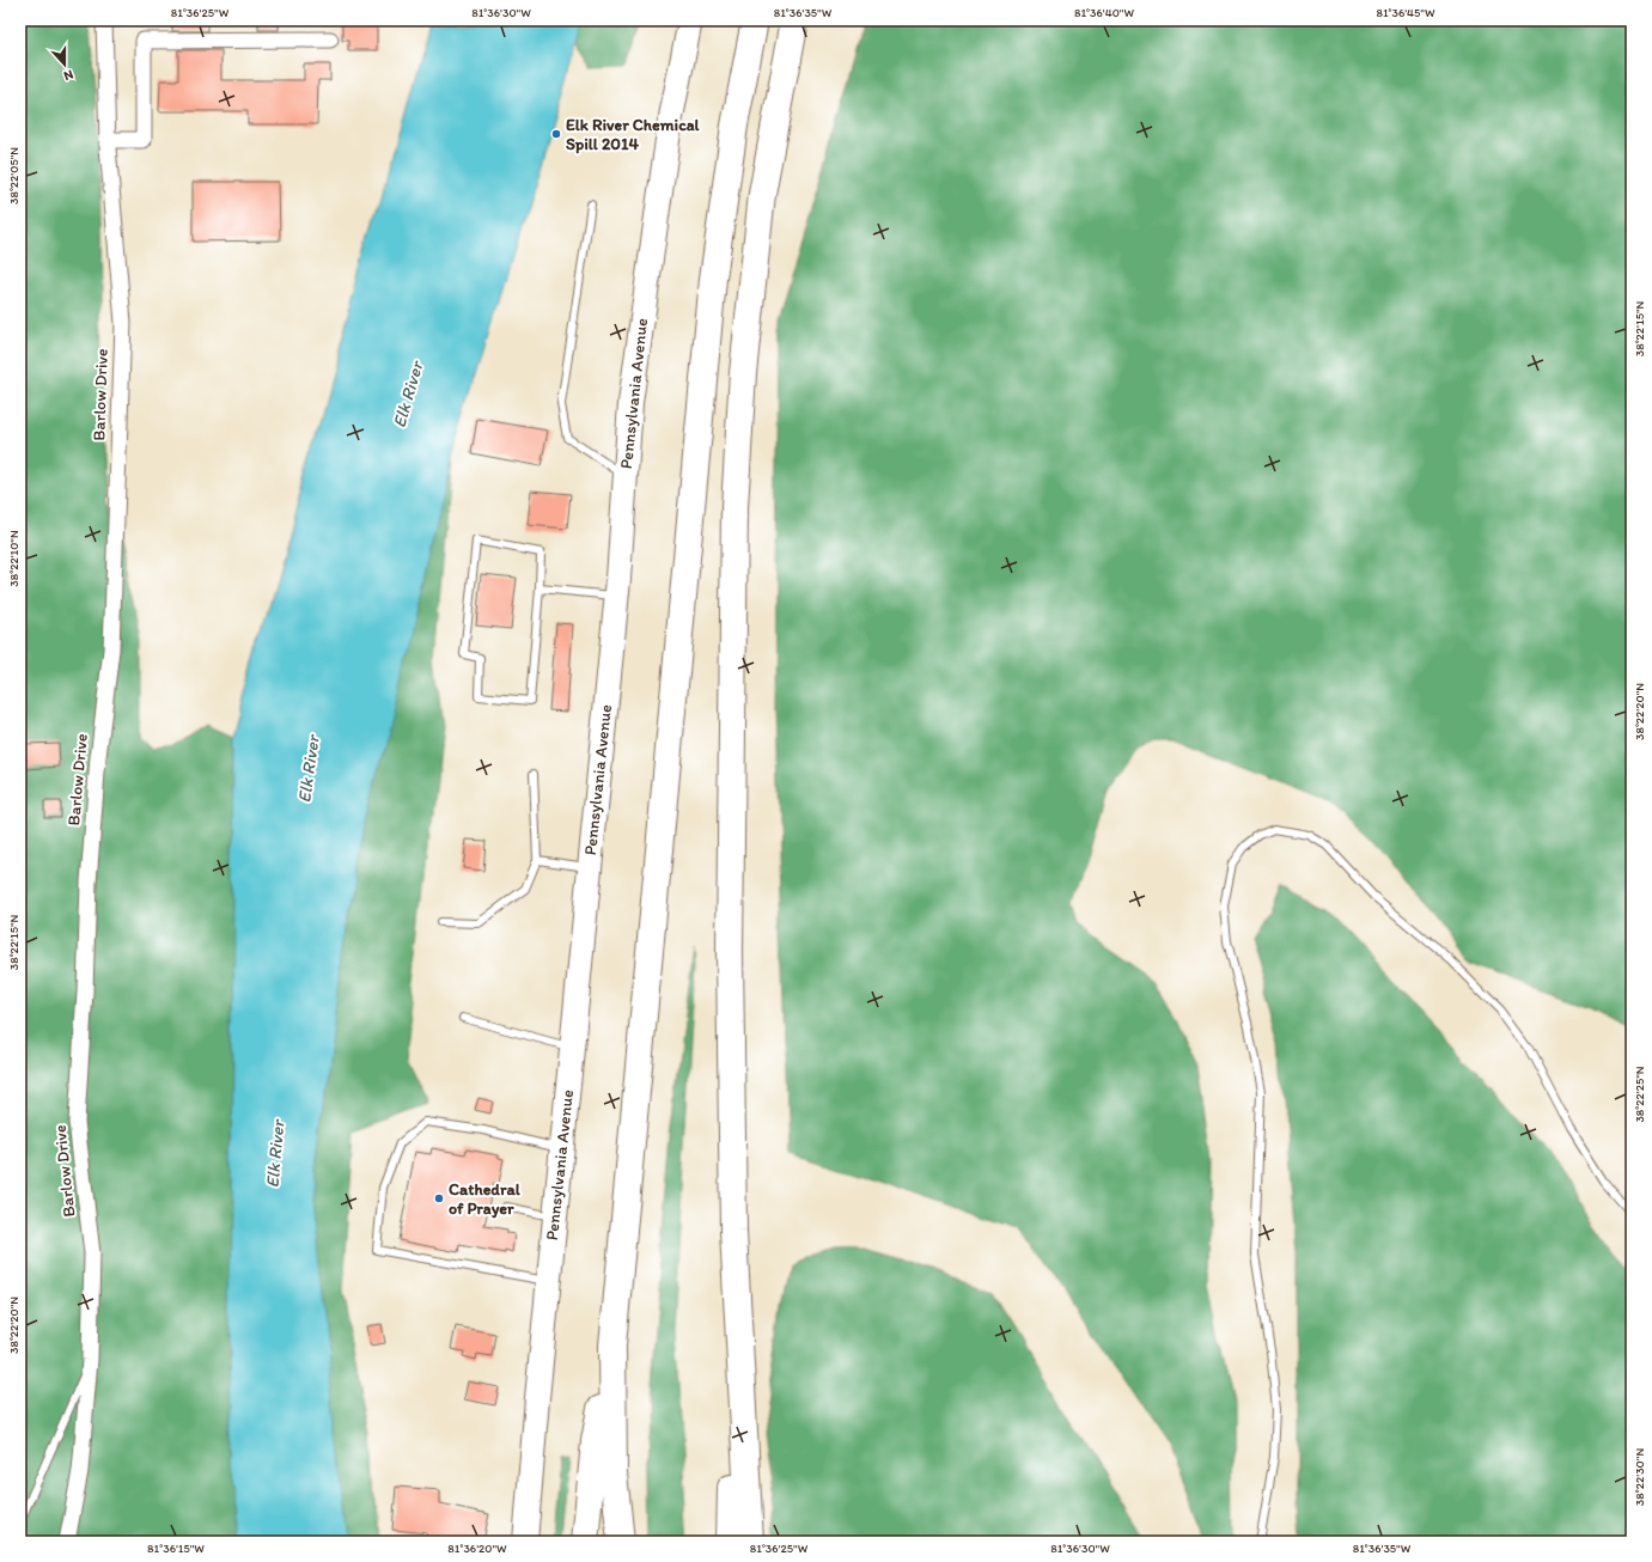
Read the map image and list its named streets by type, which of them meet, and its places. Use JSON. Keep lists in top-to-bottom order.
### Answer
{
  "streets": {
    "main road": ["Pennsylvania Avenue"],
    "street": ["Barlow Drive"]
  },
  "water": ["Elk River"],
  "places": ["Elk River Chemical Spill 2014", "Cathedral of Prayer"],
  "north": "bottom",
  "coordinates": [
    "81°36'25\"W",
    "81°36'30\"W",
    "81°36'35\"W",
    "81°36'40\"W",
    "81°36'45\"W",
    "38°22'05\"N",
    "38°22'15\"N",
    "38°22'10\"N",
    "38°22'20\"N",
    "38°22'25\"N",
    "38°22'30\"N",
    "81°36'15\"W",
    "81°36'20\"W"
  ]
}
